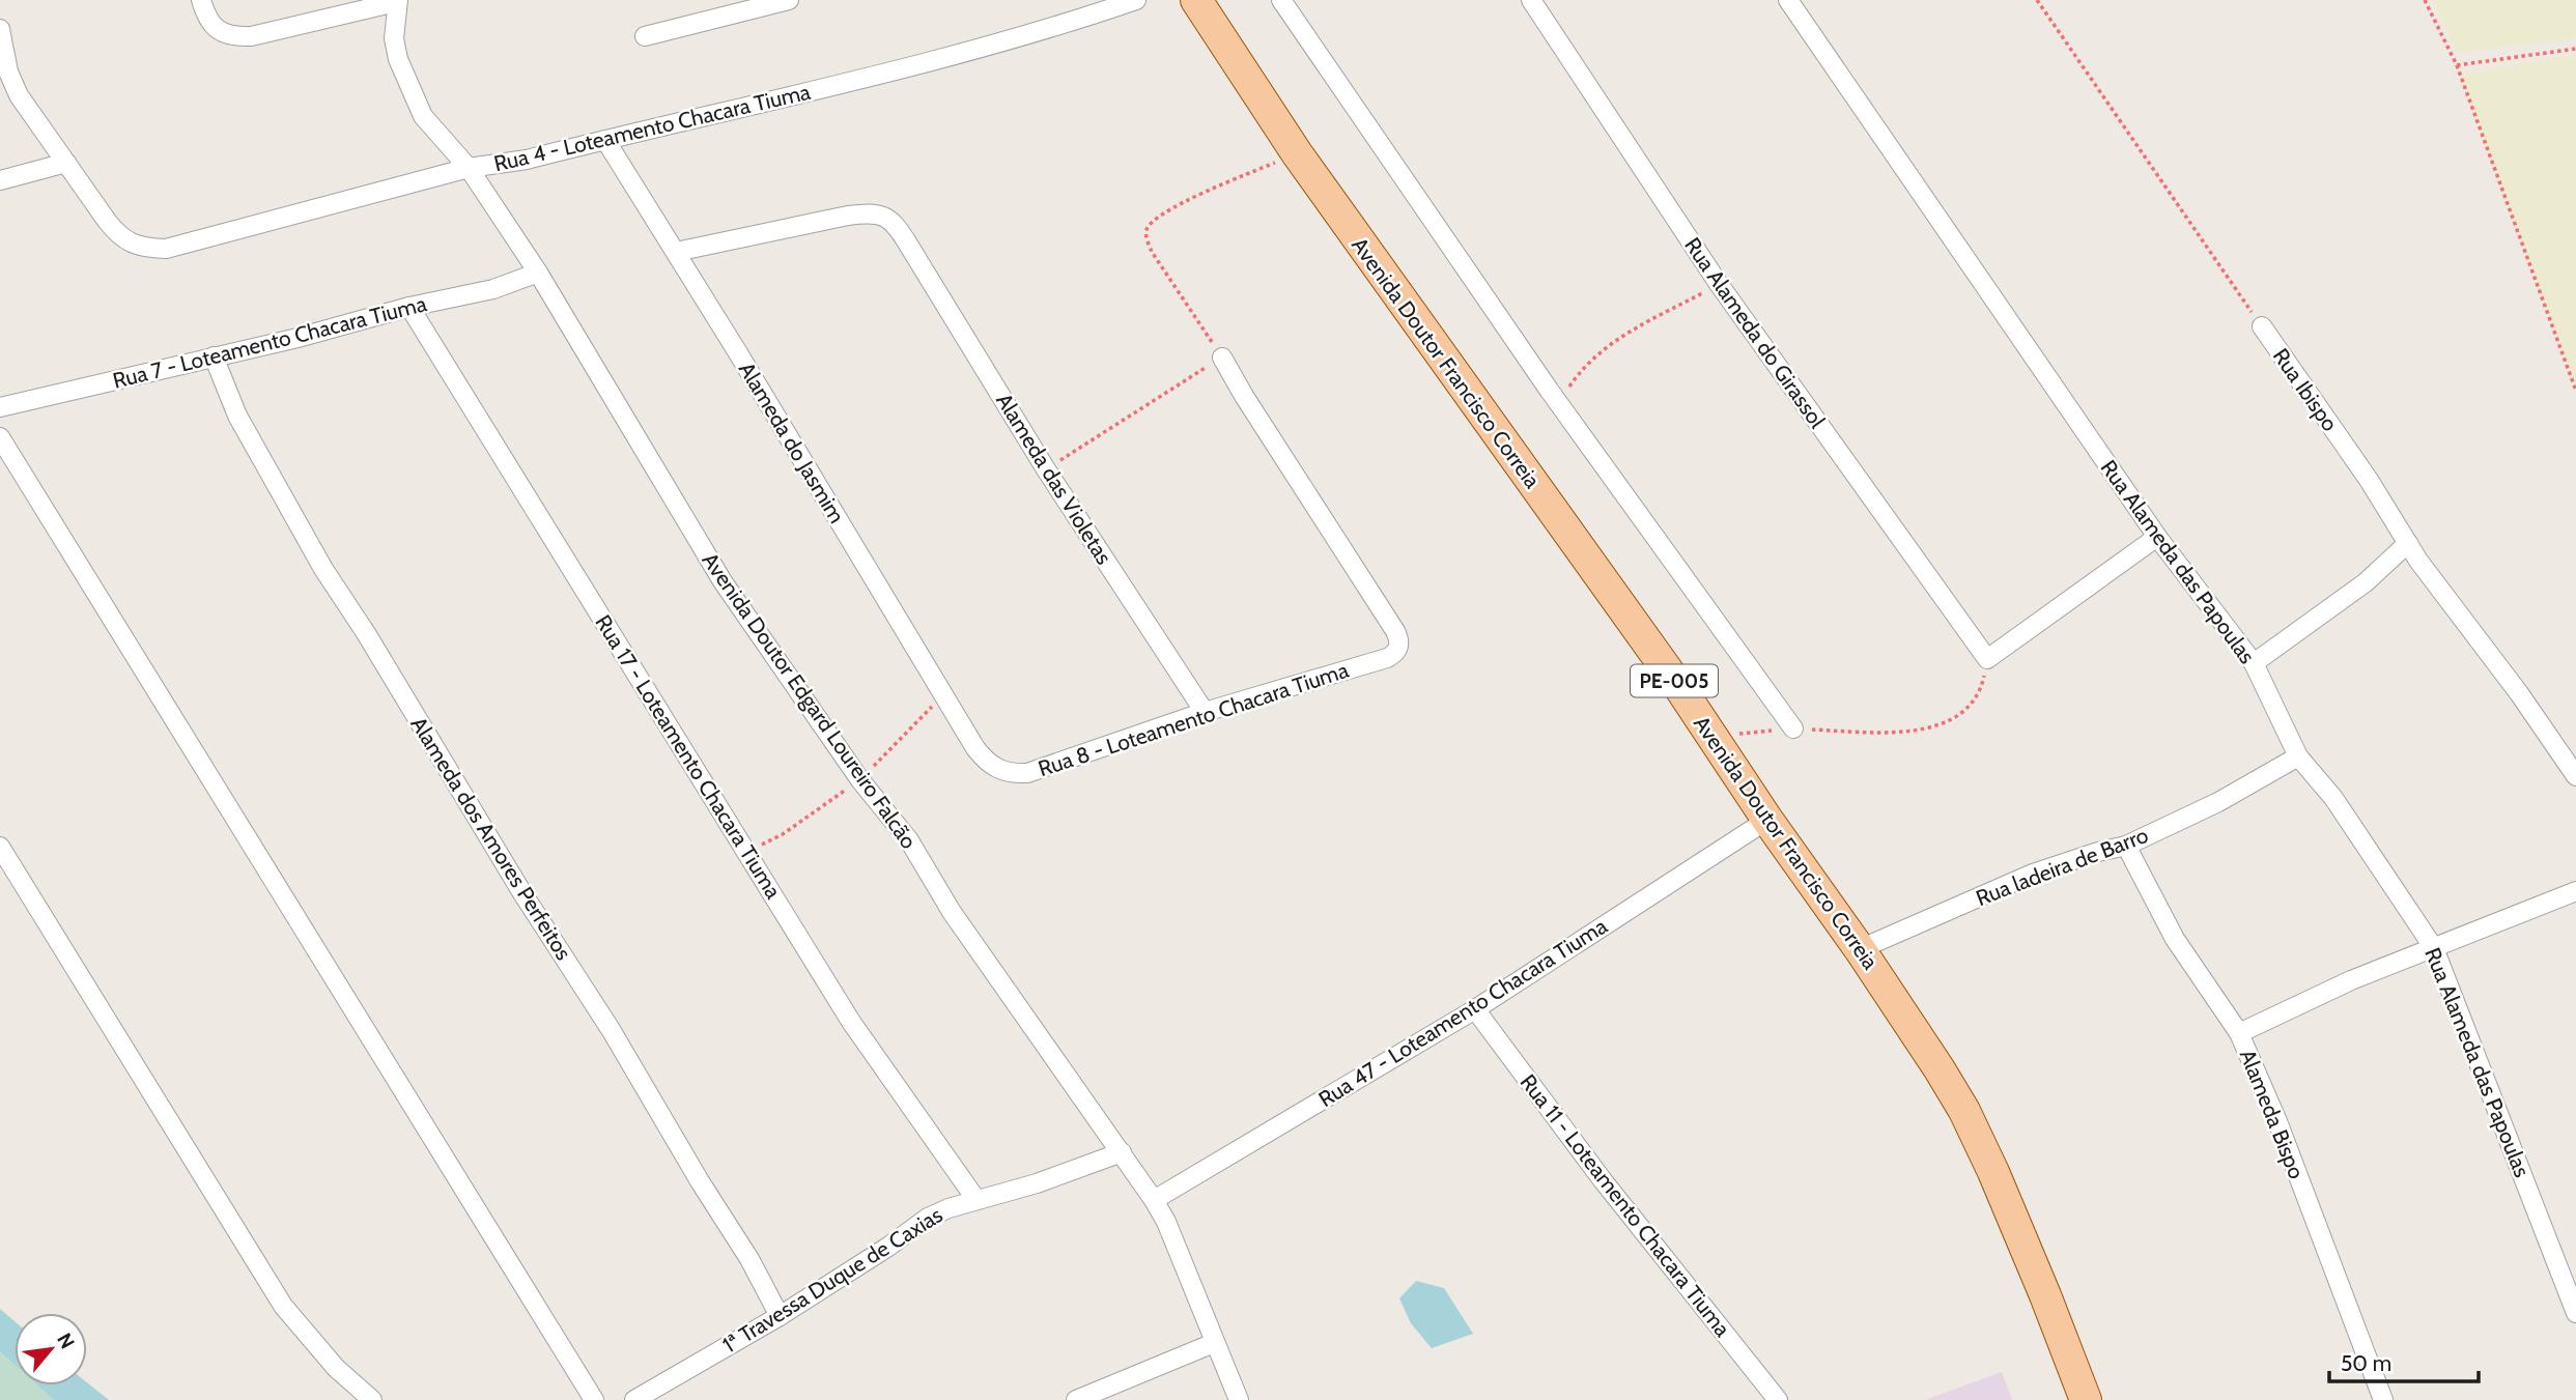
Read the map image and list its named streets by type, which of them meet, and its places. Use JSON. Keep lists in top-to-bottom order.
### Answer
{
  "streets": {
    "main road": ["Avenida Doutor Francisco Correia", "PE-005"],
    "street": [
      "Rua 4 - Loteamento Chacara Tiuma",
      "Rua Alameda do Girassol",
      "Rua 7 - Loteamento Chacara Tiuma",
      "Rua Ibispo",
      "Alameda do Jasmim",
      "Alameda das Violetas",
      "Rua Alameda das Papoulas",
      "Avenida Doutor Edgard Loureiro Falcão",
      "Rua 8 - Loteamento Chacara Tiuma",
      "Rua 17 - Loteamento Chacara Tiuma",
      "Alameda dos Amores Perfeitos",
      "Rua ladeira de Barro",
      "Rua 47 - Loteamento Chacara Tiuma",
      "Alameda Bispo",
      "Rua 11 - Loteamento Chacara Tiuma",
      "1ª Travessa Duque de Caxias"
    ]
  },
  "crossings": [
    ["Rua 4 - Loteamento Chacara Tiuma", "Alameda do Jasmim"],
    ["Rua 4 - Loteamento Chacara Tiuma", "Avenida Doutor Edgard Loureiro Falcão"],
    ["Rua 7 - Loteamento Chacara Tiuma", "Avenida Doutor Edgard Loureiro Falcão"],
    ["Rua 7 - Loteamento Chacara Tiuma", "Rua 17 - Loteamento Chacara Tiuma"],
    ["Rua 7 - Loteamento Chacara Tiuma", "Alameda dos Amores Perfeitos"],
    ["Avenida Doutor Francisco Correia", "Rua ladeira de Barro"],
    ["Avenida Doutor Francisco Correia", "Rua 47 - Loteamento Chacara Tiuma"],
    ["Alameda do Jasmim", "Alameda das Violetas"],
    ["Alameda do Jasmim", "Rua 8 - Loteamento Chacara Tiuma"],
    ["Alameda das Violetas", "Rua 8 - Loteamento Chacara Tiuma"],
    ["Rua Alameda das Papoulas", "Rua ladeira de Barro"],
    ["Avenida Doutor Edgard Loureiro Falcão", "Rua 47 - Loteamento Chacara Tiuma"],
    ["Avenida Doutor Edgard Loureiro Falcão", "1ª Travessa Duque de Caxias"],
    ["Rua 17 - Loteamento Chacara Tiuma", "1ª Travessa Duque de Caxias"],
    ["Alameda dos Amores Perfeitos", "1ª Travessa Duque de Caxias"],
    ["Rua ladeira de Barro", "Alameda Bispo"],
    ["Rua 47 - Loteamento Chacara Tiuma", "Rua 11 - Loteamento Chacara Tiuma"]
  ],
  "scale_bar": "50 m",
  "north": "top right"
}
